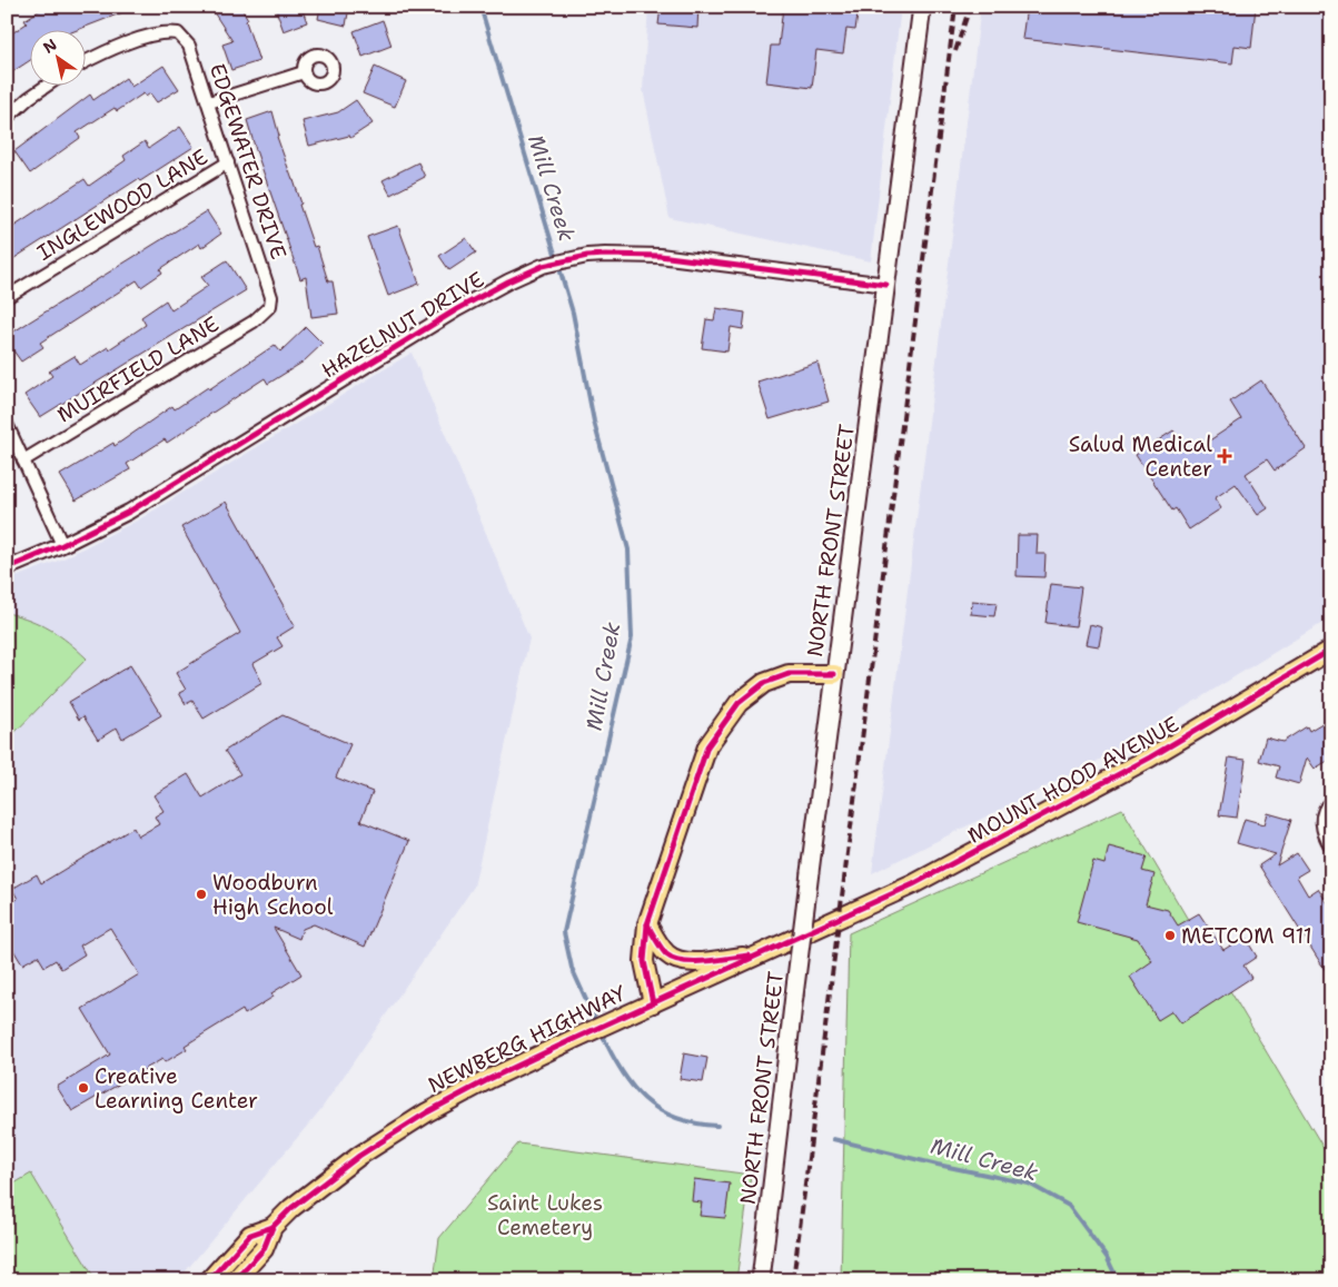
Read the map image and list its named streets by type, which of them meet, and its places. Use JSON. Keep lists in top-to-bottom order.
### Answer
{
  "streets": {
    "main road": ["NORTH FRONT STREET", "MOUNT HOOD AVENUE", "NEWBERG HIGHWAY"],
    "street": [
      "EDGEWATER DRIVE",
      "INGLEWOOD LANE",
      "HAZELNUT DRIVE",
      "MUIRFIELD LANE"
    ]
  },
  "crossings": [
    ["EDGEWATER DRIVE", "INGLEWOOD LANE"],
    ["EDGEWATER DRIVE", "MUIRFIELD LANE"],
    ["HAZELNUT DRIVE", "NORTH FRONT STREET"],
    ["MOUNT HOOD AVENUE", "NEWBERG HIGHWAY"]
  ],
  "water": ["Mill Creek"],
  "parks": ["Saint Lukes Cemetery"],
  "places": {
    "health": ["Salud Medical Center"],
    "other": ["Woodburn High School", "METCOM 911", "Creative Learning Center"]
  },
  "north": "top left"
}
